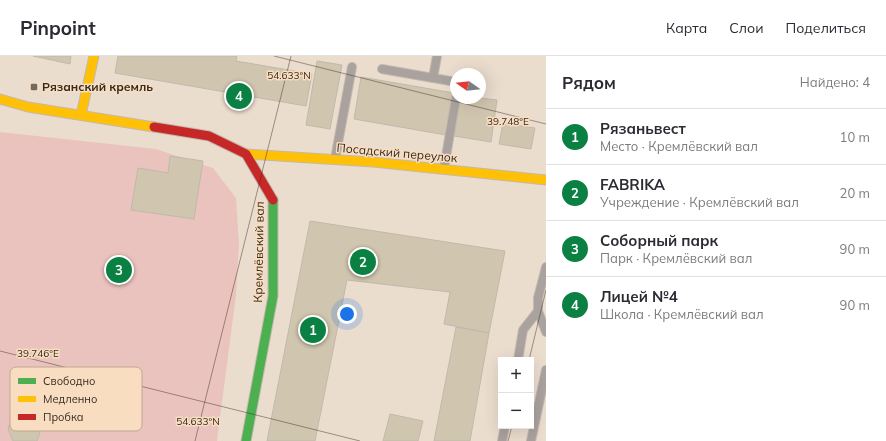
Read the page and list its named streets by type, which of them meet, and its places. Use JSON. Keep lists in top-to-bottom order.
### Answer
{
  "streets": {
    "main road": ["Посадский переулок", "Кремлёвский вал"]
  },
  "crossings": [
    ["Посадский переулок", "Кремлёвский вал"]
  ],
  "places": {
    "transit": ["Рязанский кремль"]
  },
  "legend": ["Свободно", "Медленно", "Пробка"],
  "north": "left",
  "page": {
    "header": "Pinpoint",
    "nav": ["Карта", "Слои", "Поделиться"],
    "heading": ["Рядом", "Найдено: 4"],
    "pins": [
      "4",
      "2",
      "3",
      "1"
    ],
    "list": [
      {
        "mark": "1",
        "name": "Рязаньвест",
        "note": "Место · Кремлёвский вал",
        "value": "10 m"
      },
      {
        "mark": "2",
        "name": "FABRIKA",
        "note": "Учреждение · Кремлёвский вал",
        "value": "20 m"
      },
      {
        "mark": "3",
        "name": "Соборный парк",
        "note": "Парк · Кремлёвский вал",
        "value": "90 m"
      },
      {
        "mark": "4",
        "name": "Лицей №4",
        "note": "Школа · Кремлёвский вал",
        "value": "90 m"
      }
    ],
    "map_buttons": ["+", "−"]
  },
  "coordinates": ["54.633°N", "39.748°E", "39.746°E"]
}
